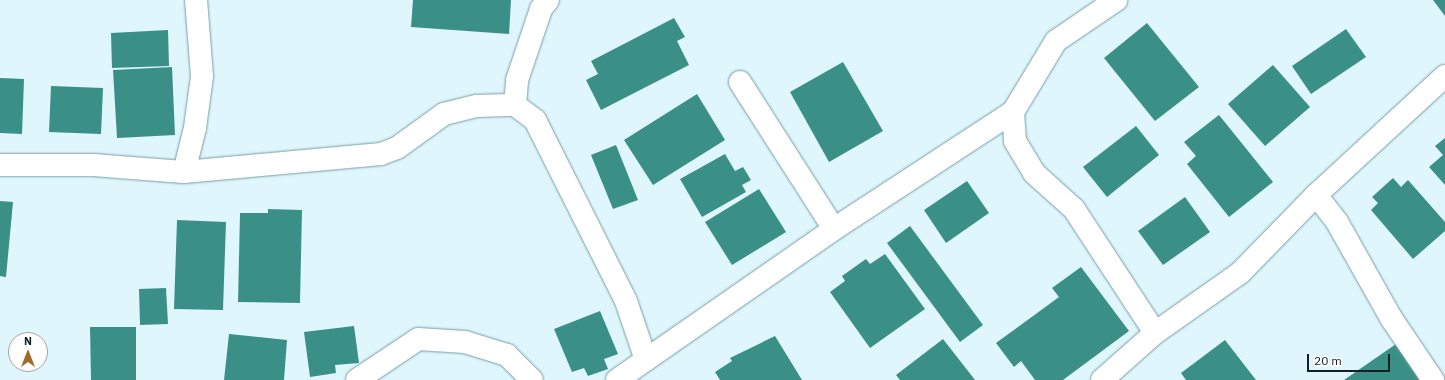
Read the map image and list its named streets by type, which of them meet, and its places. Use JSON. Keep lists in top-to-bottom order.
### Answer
{
  "scale_bar": "20 m",
  "north": "top"
}
